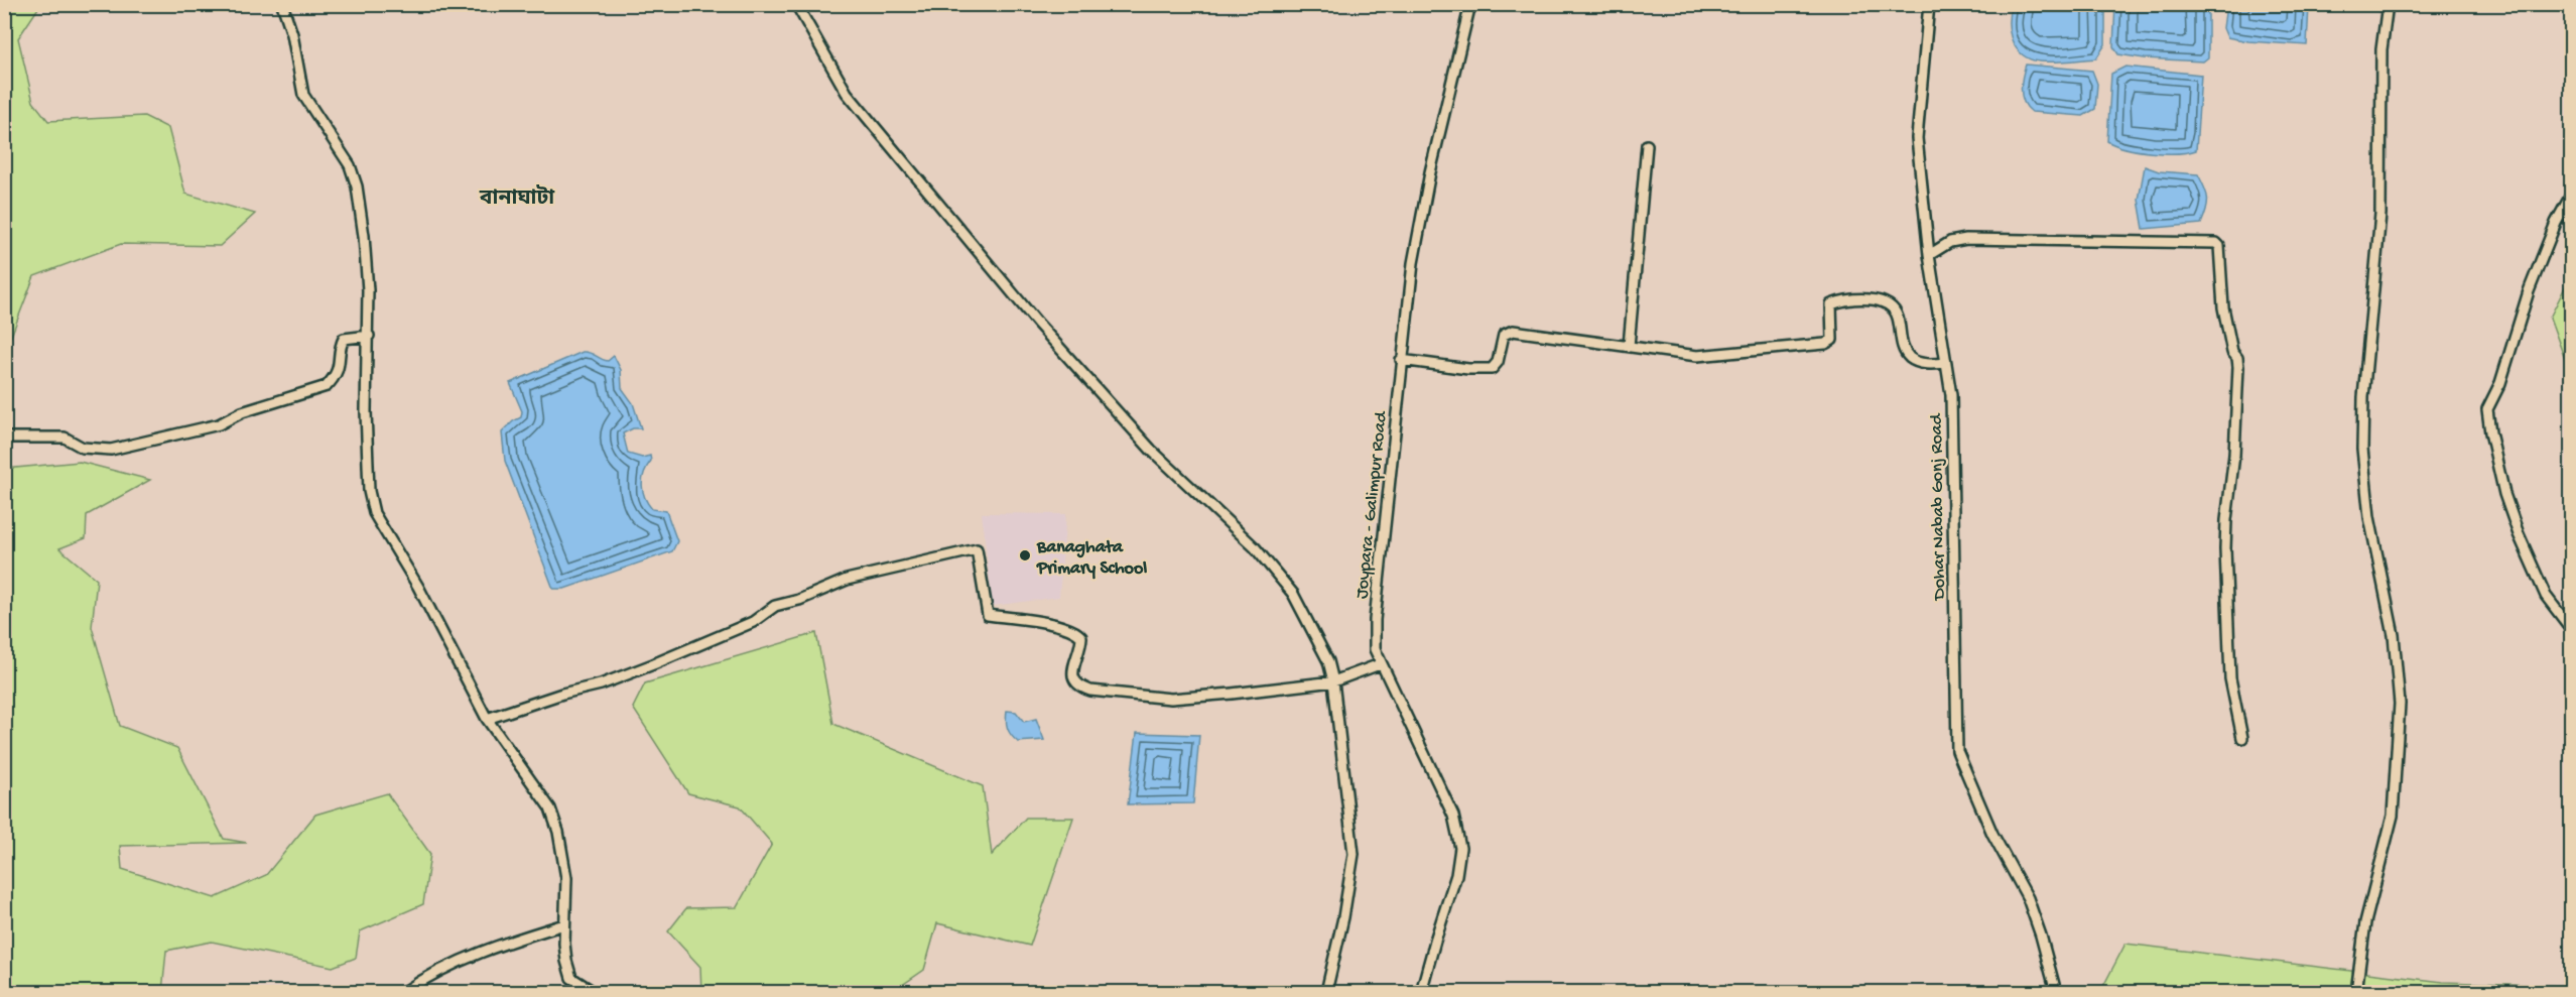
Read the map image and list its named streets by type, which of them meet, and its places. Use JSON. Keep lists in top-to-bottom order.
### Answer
{
  "streets": {
    "street": ["Joypara - Galimpur Road", "Dohar Nabab Gonj Road"]
  },
  "districts": ["বানাঘাটা"],
  "places": ["Banaghata Primary School"]
}
